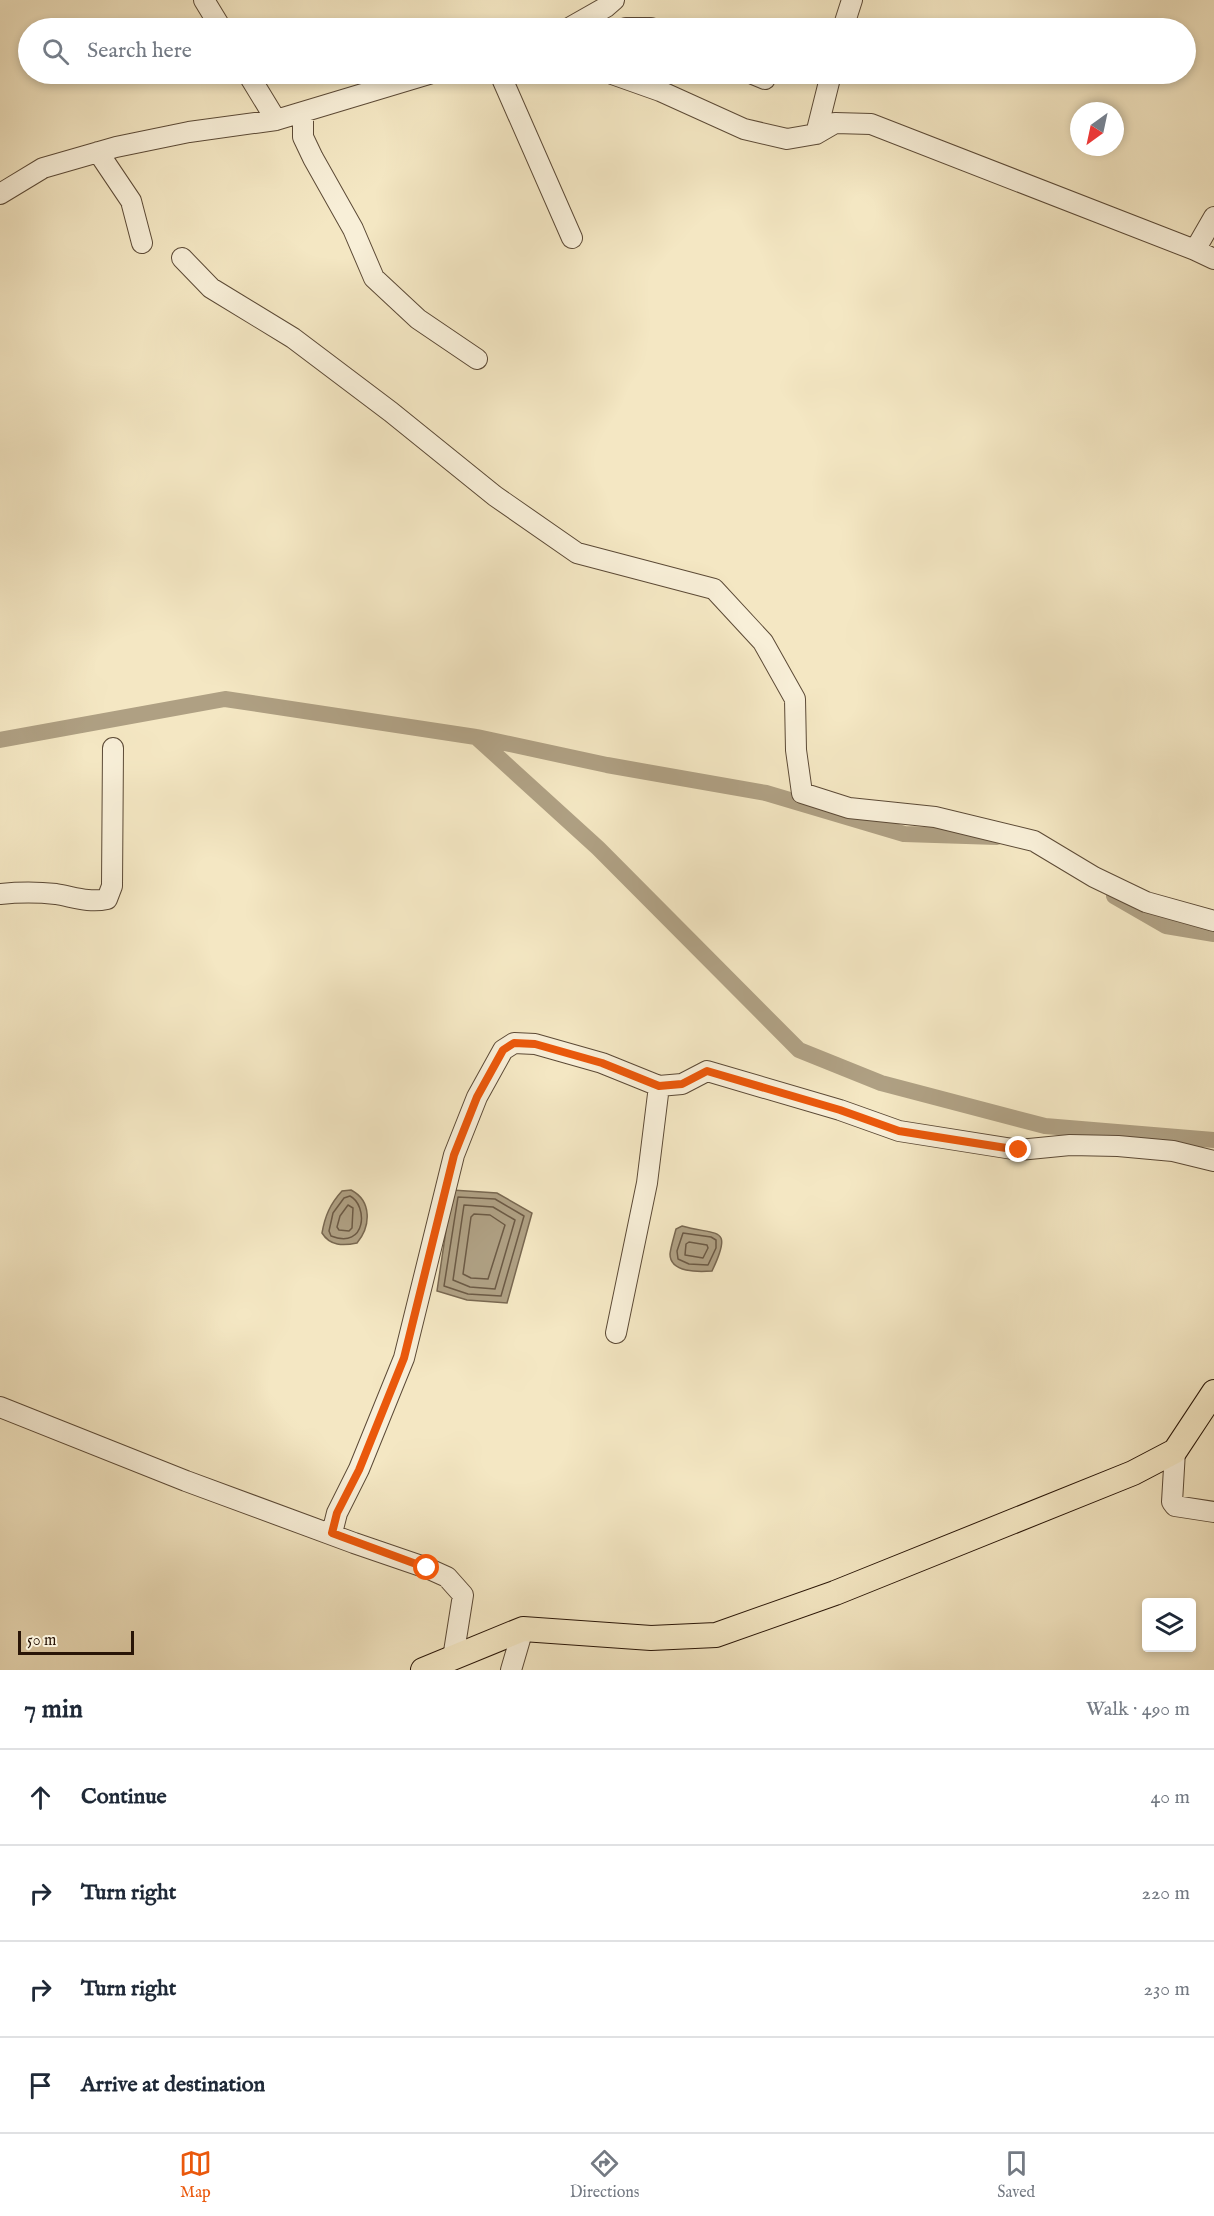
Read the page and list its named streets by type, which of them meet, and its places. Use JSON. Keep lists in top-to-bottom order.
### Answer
{
  "scale_bar": "50 m",
  "north": "bottom left",
  "page": {
    "search": "Search here",
    "scale": "50 m",
    "heading": ["7 min", "Walk · 490 m"],
    "list": [
      ["Continue", "40 m"],
      ["Turn right", "220 m"],
      ["Turn right", "230 m"],
      "Arrive at destination"
    ],
    "nav": ["Map", "Directions", "Saved"]
  }
}
